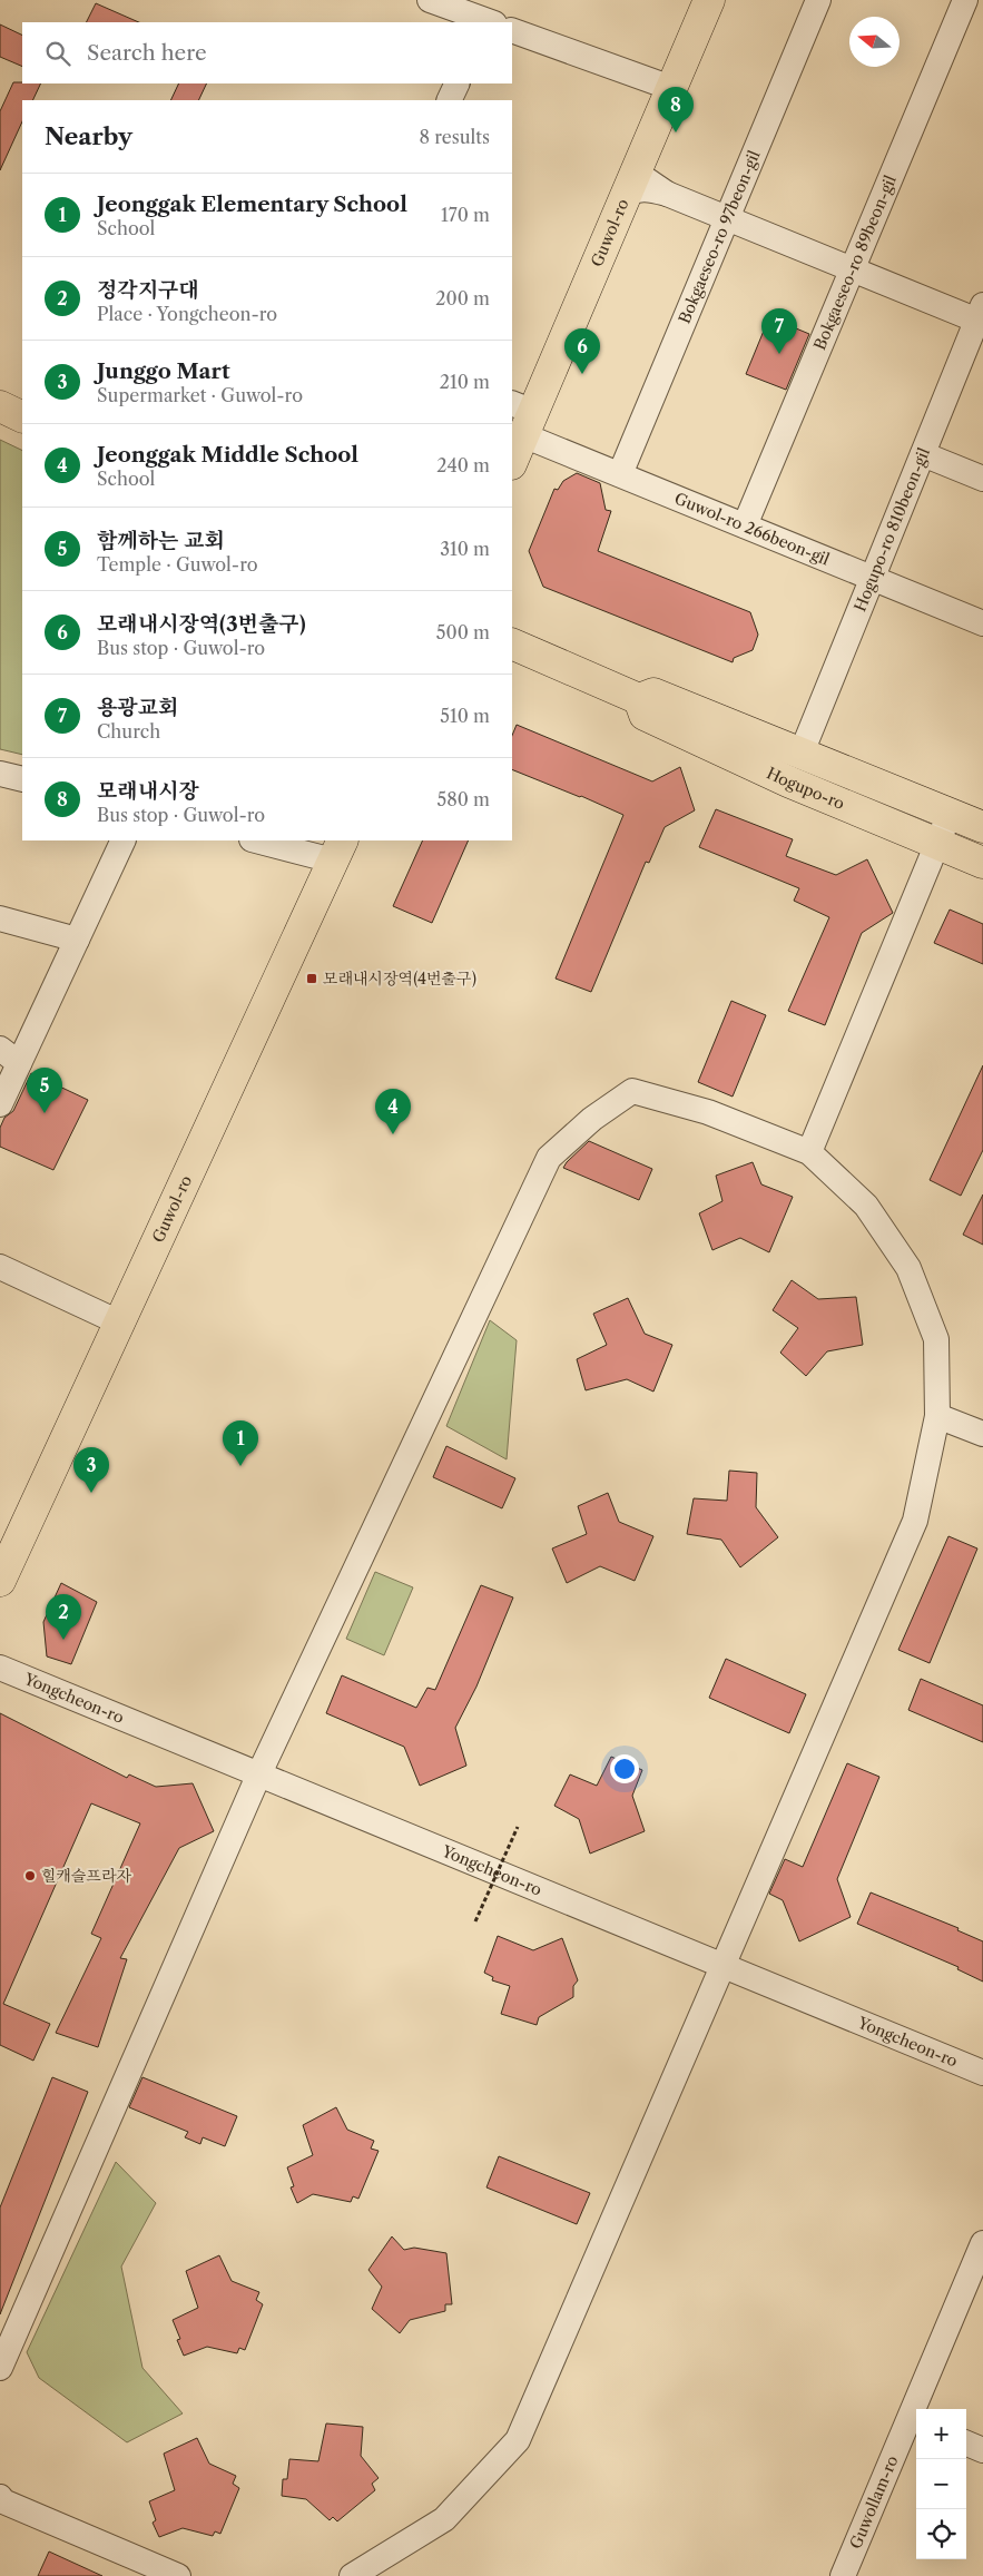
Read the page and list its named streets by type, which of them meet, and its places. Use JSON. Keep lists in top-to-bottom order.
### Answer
{
  "streets": {
    "main road": ["Guwol-ro", "Hogupo-ro"],
    "street": [
      "Bokgaeseo-ro 97beon-gil",
      "Bokgaeseo-ro 89beon-gil",
      "Guwol-ro 266beon-gil",
      "Hogupo-ro 810beon-gil",
      "Yongcheon-ro",
      "Guwollam-ro"
    ]
  },
  "crossings": [
    ["Guwol-ro", "Guwol-ro 266beon-gil"],
    ["Bokgaeseo-ro 97beon-gil", "Guwol-ro 266beon-gil"],
    ["Bokgaeseo-ro 89beon-gil", "Guwol-ro 266beon-gil"],
    ["Guwol-ro 266beon-gil", "Hogupo-ro 810beon-gil"],
    ["Hogupo-ro 810beon-gil", "Hogupo-ro"]
  ],
  "places": {
    "transit": ["모래내시장역(4번출구)"],
    "other": ["힐캐슬프라자"]
  },
  "north": "left",
  "page": {
    "search": "Search here",
    "pins": [
      "8",
      "7",
      "6",
      "5",
      "4",
      "1",
      "3",
      "2"
    ],
    "heading": ["Nearby", "8 results"],
    "list": [
      {
        "mark": "1",
        "name": "Jeonggak Elementary School",
        "note": "School",
        "value": "170 m"
      },
      {
        "mark": "2",
        "name": "정각지구대",
        "note": "Place · Yongcheon-ro",
        "value": "200 m"
      },
      {
        "mark": "3",
        "name": "Junggo Mart",
        "note": "Supermarket · Guwol-ro",
        "value": "210 m"
      },
      {
        "mark": "4",
        "name": "Jeonggak Middle School",
        "note": "School",
        "value": "240 m"
      },
      {
        "mark": "5",
        "name": "함께하는 교회",
        "note": "Temple · Guwol-ro",
        "value": "310 m"
      },
      {
        "mark": "6",
        "name": "모래내시장역(3번출구)",
        "note": "Bus stop · Guwol-ro",
        "value": "500 m"
      },
      {
        "mark": "7",
        "name": "용광교회",
        "note": "Church",
        "value": "510 m"
      },
      {
        "mark": "8",
        "name": "모래내시장",
        "note": "Bus stop · Guwol-ro",
        "value": "580 m"
      }
    ],
    "map_buttons": ["+", "−"]
  }
}
